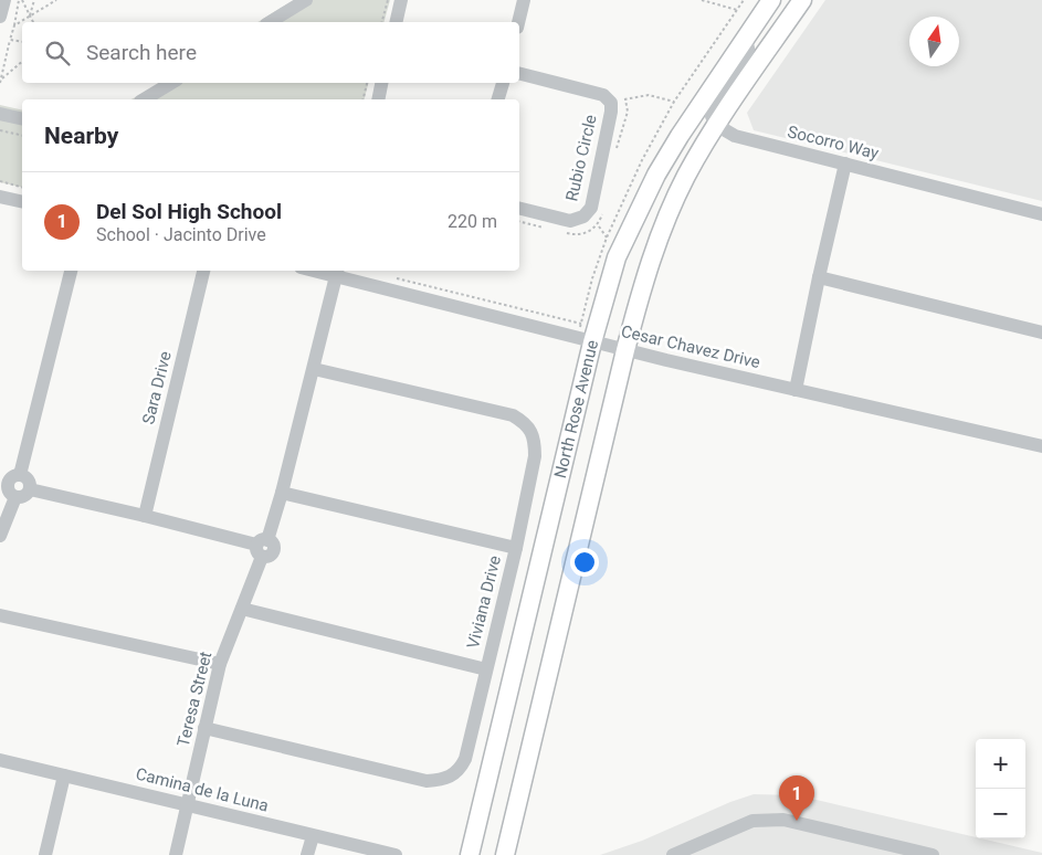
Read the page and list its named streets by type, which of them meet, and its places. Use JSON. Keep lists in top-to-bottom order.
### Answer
{
  "streets": {
    "main road": ["North Rose Avenue"],
    "street": [
      "Socorro Way",
      "Rubio Circle",
      "Cesar Chavez Drive",
      "Sara Drive",
      "Viviana Drive",
      "Teresa Street",
      "Camina de la Luna"
    ]
  },
  "crossings": [
    ["Socorro Way", "North Rose Avenue"],
    ["Cesar Chavez Drive", "North Rose Avenue"],
    ["Cesar Chavez Drive", "Teresa Street"],
    ["Viviana Drive", "Teresa Street"],
    ["Teresa Street", "Camina de la Luna"]
  ],
  "north": "top",
  "page": {
    "search": "Search here",
    "heading": "Nearby",
    "list": [
      {
        "mark": "1",
        "name": "Del Sol High School",
        "note": "School · Jacinto Drive",
        "value": "220 m"
      }
    ],
    "map_buttons": ["+", "−"],
    "pins": "1"
  }
}
